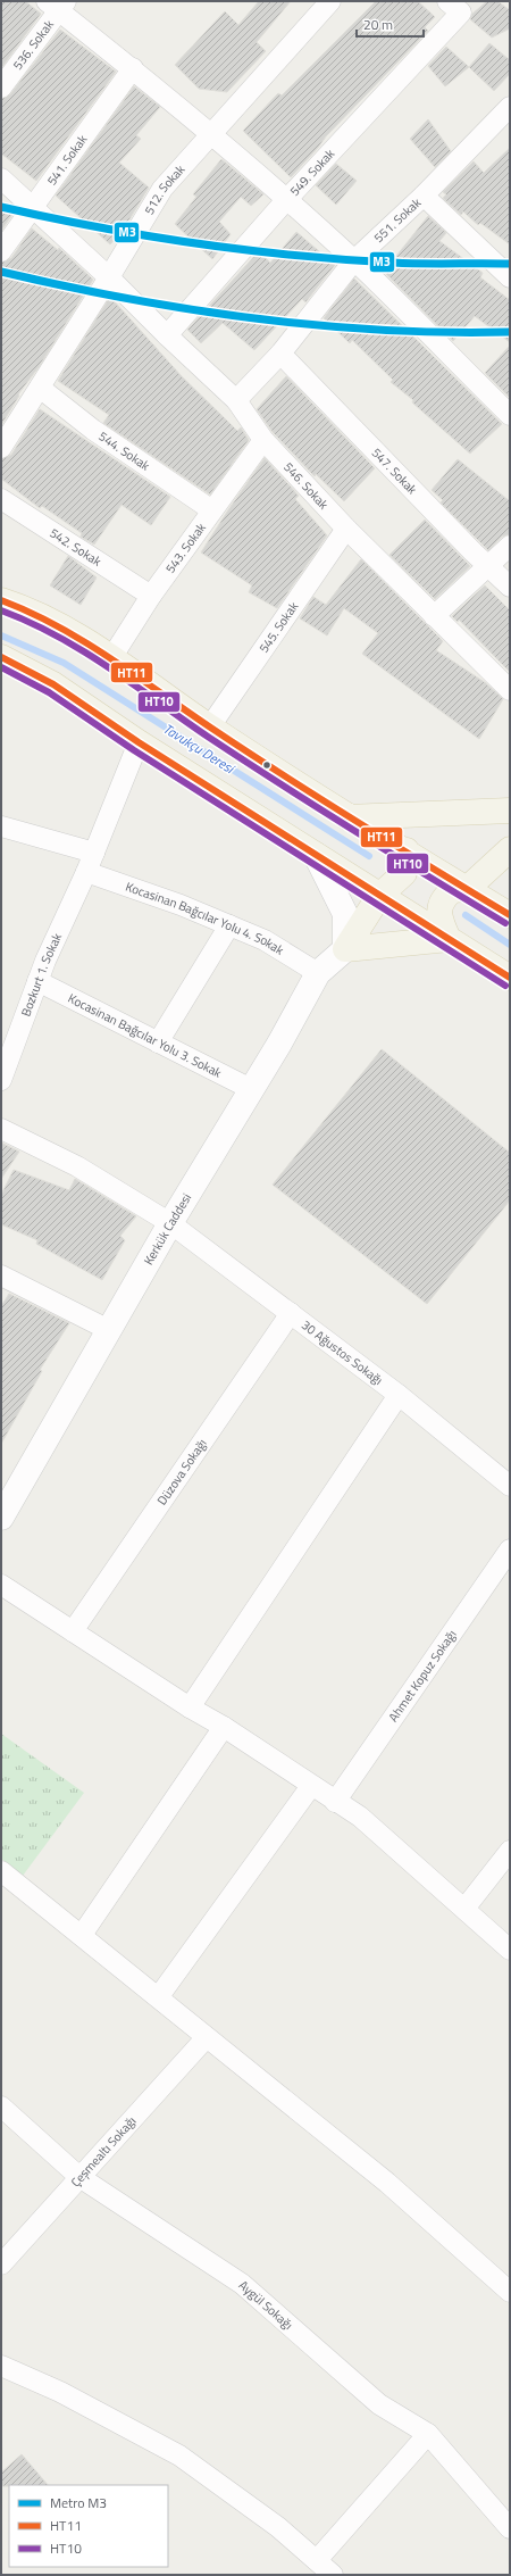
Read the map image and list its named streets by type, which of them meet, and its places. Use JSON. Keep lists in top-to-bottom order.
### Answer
{
  "streets": {
    "street": [
      "536. Sokak",
      "541. Sokak",
      "549. Sokak",
      "512. Sokak",
      "551. Sokak",
      "544. Sokak",
      "547. Sokak",
      "546. Sokak",
      "542. Sokak",
      "543. Sokak",
      "545. Sokak",
      "Kocasinan Bağcılar Yolu 4. Sokak",
      "Bozkurt 1. Sokak",
      "Kocasinan Bağcılar Yolu 3. Sokak",
      "Kerkük Caddesi",
      "30 Ağustos Sokağı",
      "Düzova Sokağı",
      "Ahmet Kopuz Sokağı",
      "Çeşmealtı Sokağı",
      "Aygül Sokağı"
    ]
  },
  "crossings": [
    ["541. Sokak", "546. Sokak"],
    ["549. Sokak", "546. Sokak"],
    ["512. Sokak", "544. Sokak"],
    ["512. Sokak", "546. Sokak"],
    ["551. Sokak", "547. Sokak"],
    ["551. Sokak", "546. Sokak"],
    ["544. Sokak", "543. Sokak"],
    ["546. Sokak", "543. Sokak"],
    ["546. Sokak", "545. Sokak"],
    ["542. Sokak", "543. Sokak"],
    ["Kocasinan Bağcılar Yolu 4. Sokak", "Bozkurt 1. Sokak"],
    ["Kocasinan Bağcılar Yolu 4. Sokak", "Kerkük Caddesi"],
    ["Bozkurt 1. Sokak", "Kocasinan Bağcılar Yolu 3. Sokak"],
    ["Kocasinan Bağcılar Yolu 3. Sokak", "Kerkük Caddesi"],
    ["Kerkük Caddesi", "30 Ağustos Sokağı"],
    ["30 Ağustos Sokağı", "Düzova Sokağı"],
    ["Çeşmealtı Sokağı", "Aygül Sokağı"]
  ],
  "water": ["Tavukçu Deresi"],
  "lines": ["metro line M3", "transit line HT11", "transit line HT10"],
  "legend": ["Metro M3", "HT11", "HT10"],
  "scale_bar": "20 m"
}
